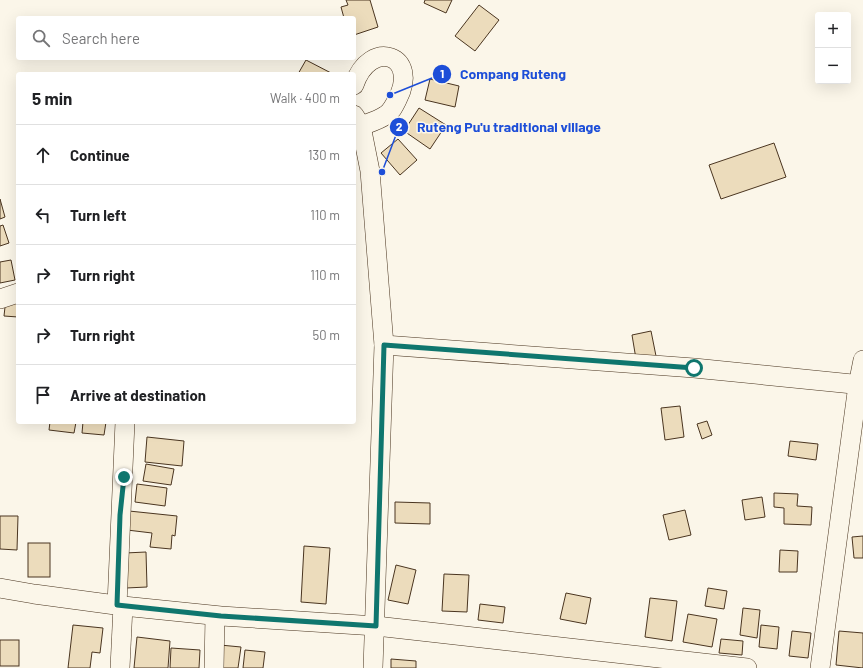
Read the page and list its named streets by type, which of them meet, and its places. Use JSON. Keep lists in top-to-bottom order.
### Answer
{
  "places": ["Compang Ruteng", "Ruteng Pu'u traditional village"],
  "page": {
    "map_buttons": ["+", "−"],
    "search": "Search here",
    "heading": ["5 min", "Walk · 400 m"],
    "list": [
      ["Continue", "130 m"],
      ["Turn left", "110 m"],
      ["Turn right", "110 m"],
      ["Turn right", "50 m"],
      "Arrive at destination"
    ]
  }
}
